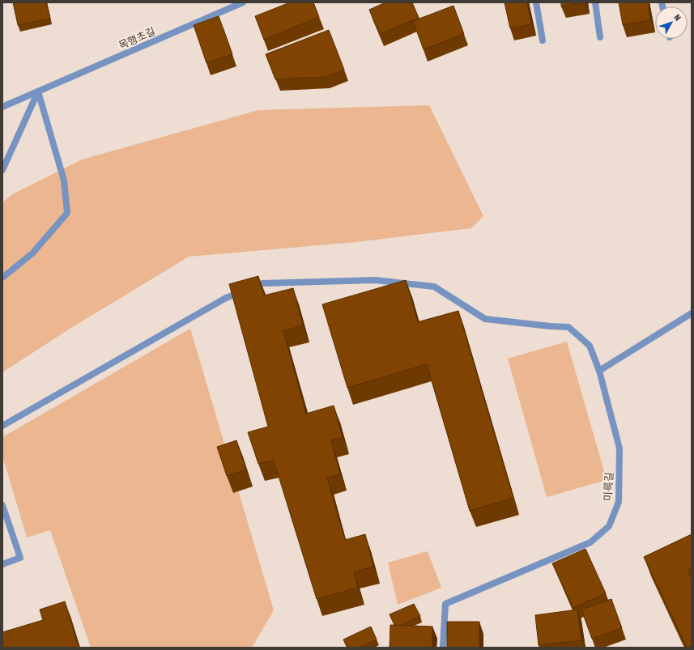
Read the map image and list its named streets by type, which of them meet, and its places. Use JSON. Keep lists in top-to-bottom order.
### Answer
{
  "streets": {
    "street": ["목행초길", "미륵길"]
  },
  "north": "top right"
}
